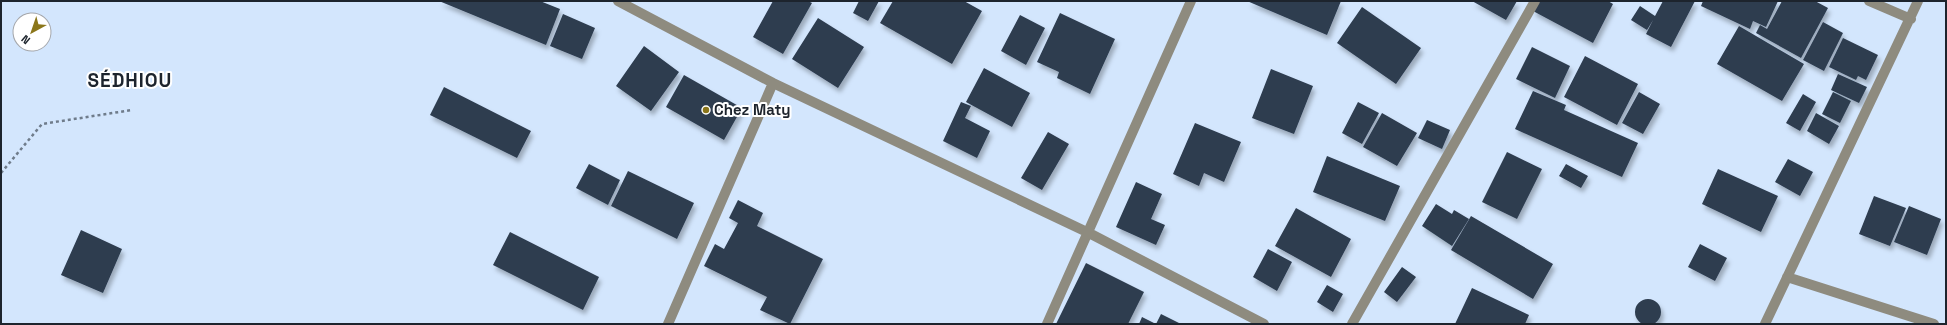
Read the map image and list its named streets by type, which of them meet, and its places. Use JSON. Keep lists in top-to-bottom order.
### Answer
{
  "districts": ["SÉDHIOU"],
  "places": ["Chez Maty"],
  "north": "bottom left"
}
